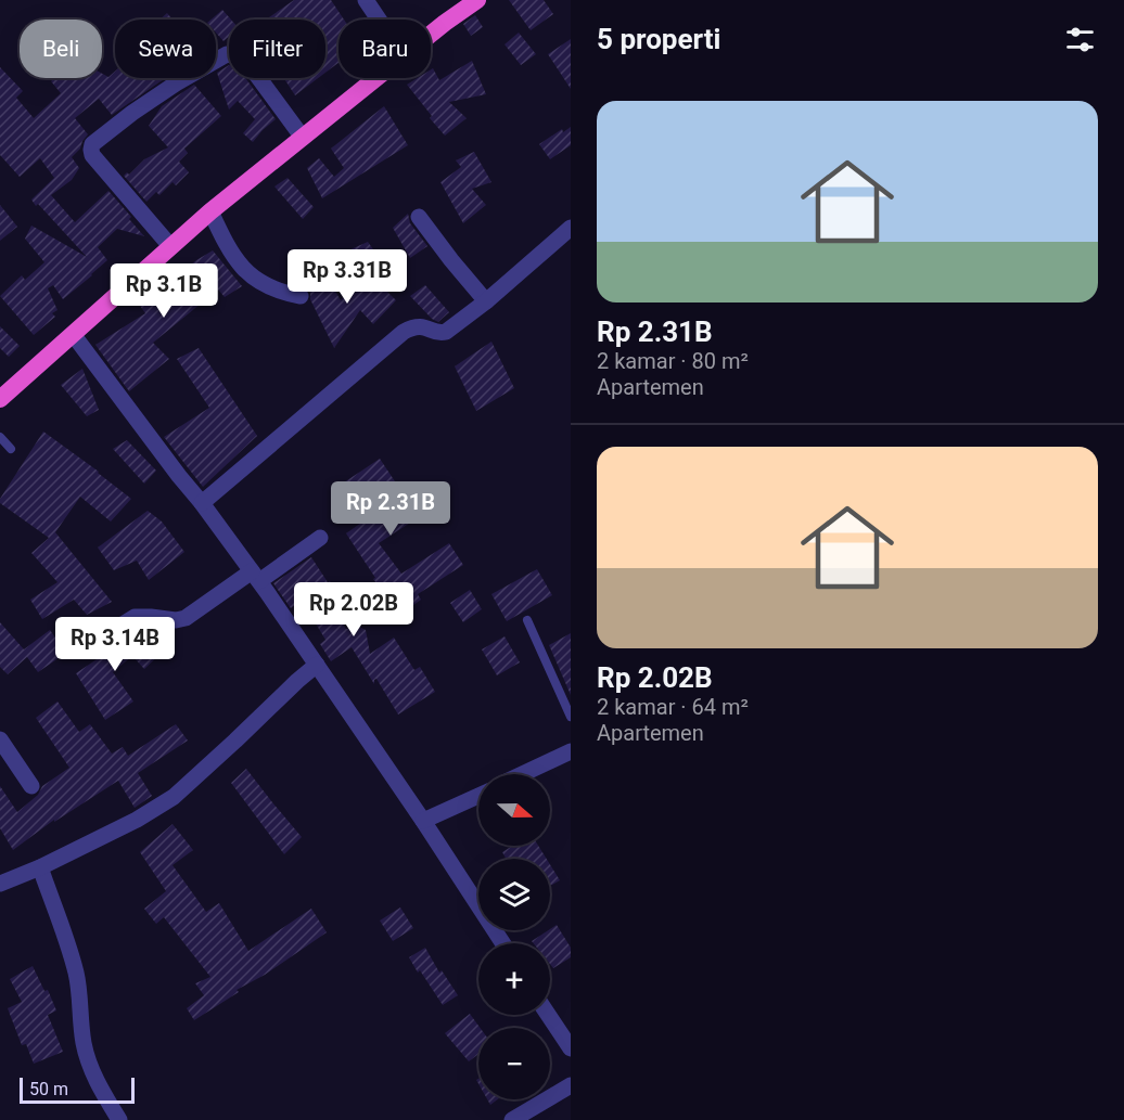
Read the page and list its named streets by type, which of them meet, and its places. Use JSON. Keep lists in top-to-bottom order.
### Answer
{
  "scale_bar": "50 m",
  "north": "right",
  "page": {
    "heading": "5 properti",
    "chip": [
      "Beli",
      "Sewa",
      "Filter",
      "Baru"
    ],
    "list": [
      {
        "name": "Rp 2.31B",
        "note": "2 kamar · 80 m² · Apartemen"
      },
      {
        "name": "Rp 2.02B",
        "note": "2 kamar · 64 m² · Apartemen"
      }
    ],
    "price": [
      "Rp 3.31B",
      "Rp 3.1B",
      "Rp 2.31B",
      "Rp 2.02B",
      "Rp 3.14B"
    ],
    "map_buttons": ["+", "−"],
    "scale": "50 m"
  }
}
